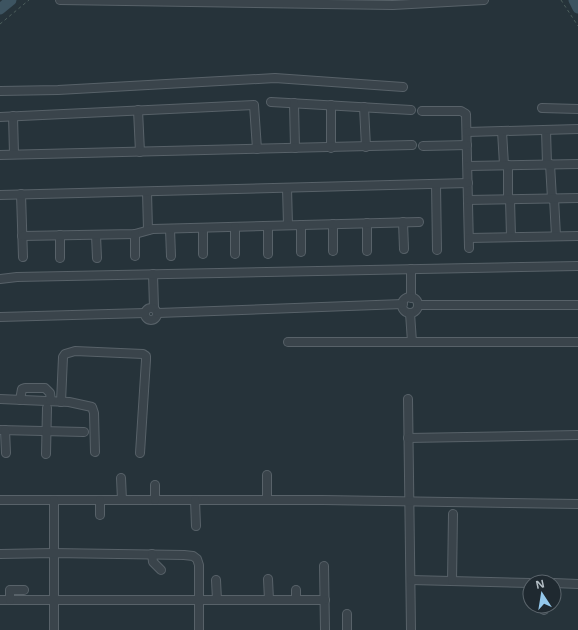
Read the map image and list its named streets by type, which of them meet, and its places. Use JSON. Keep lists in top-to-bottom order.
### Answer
{
  "north": "top"
}
